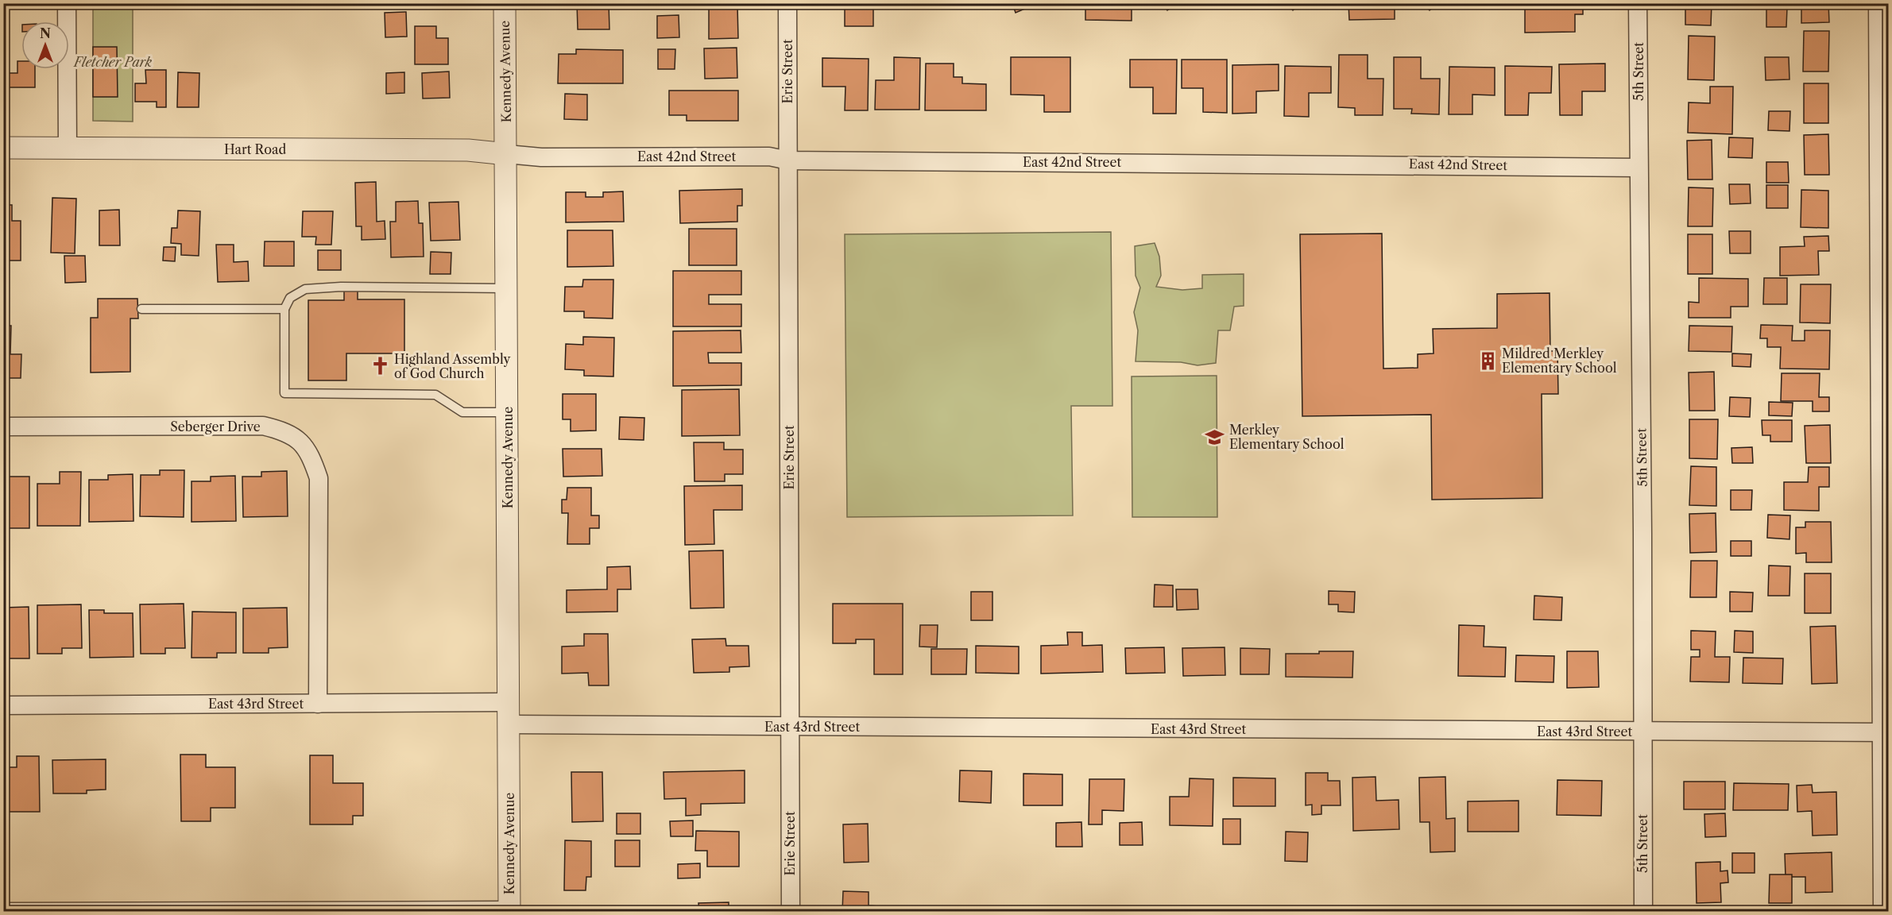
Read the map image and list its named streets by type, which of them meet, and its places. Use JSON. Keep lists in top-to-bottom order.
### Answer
{
  "streets": {
    "street": [
      "Kennedy Avenue",
      "Erie Street",
      "5th Street",
      "Hart Road",
      "East 42nd Street",
      "Seberger Drive",
      "East 43rd Street"
    ]
  },
  "crossings": [
    ["Kennedy Avenue", "Hart Road"],
    ["Kennedy Avenue", "East 42nd Street"],
    ["Kennedy Avenue", "East 43rd Street"],
    ["Erie Street", "East 42nd Street"],
    ["Erie Street", "East 43rd Street"],
    ["5th Street", "East 42nd Street"],
    ["5th Street", "East 43rd Street"],
    ["Hart Road", "East 42nd Street"],
    ["Seberger Drive", "East 43rd Street"]
  ],
  "parks": ["Fletcher Park"],
  "places": {
    "building": ["Mildred Merkley Elementary School"],
    "church": ["Highland Assembly of God Church"],
    "school or university": ["Merkley Elementary School"]
  },
  "north": "top"
}
